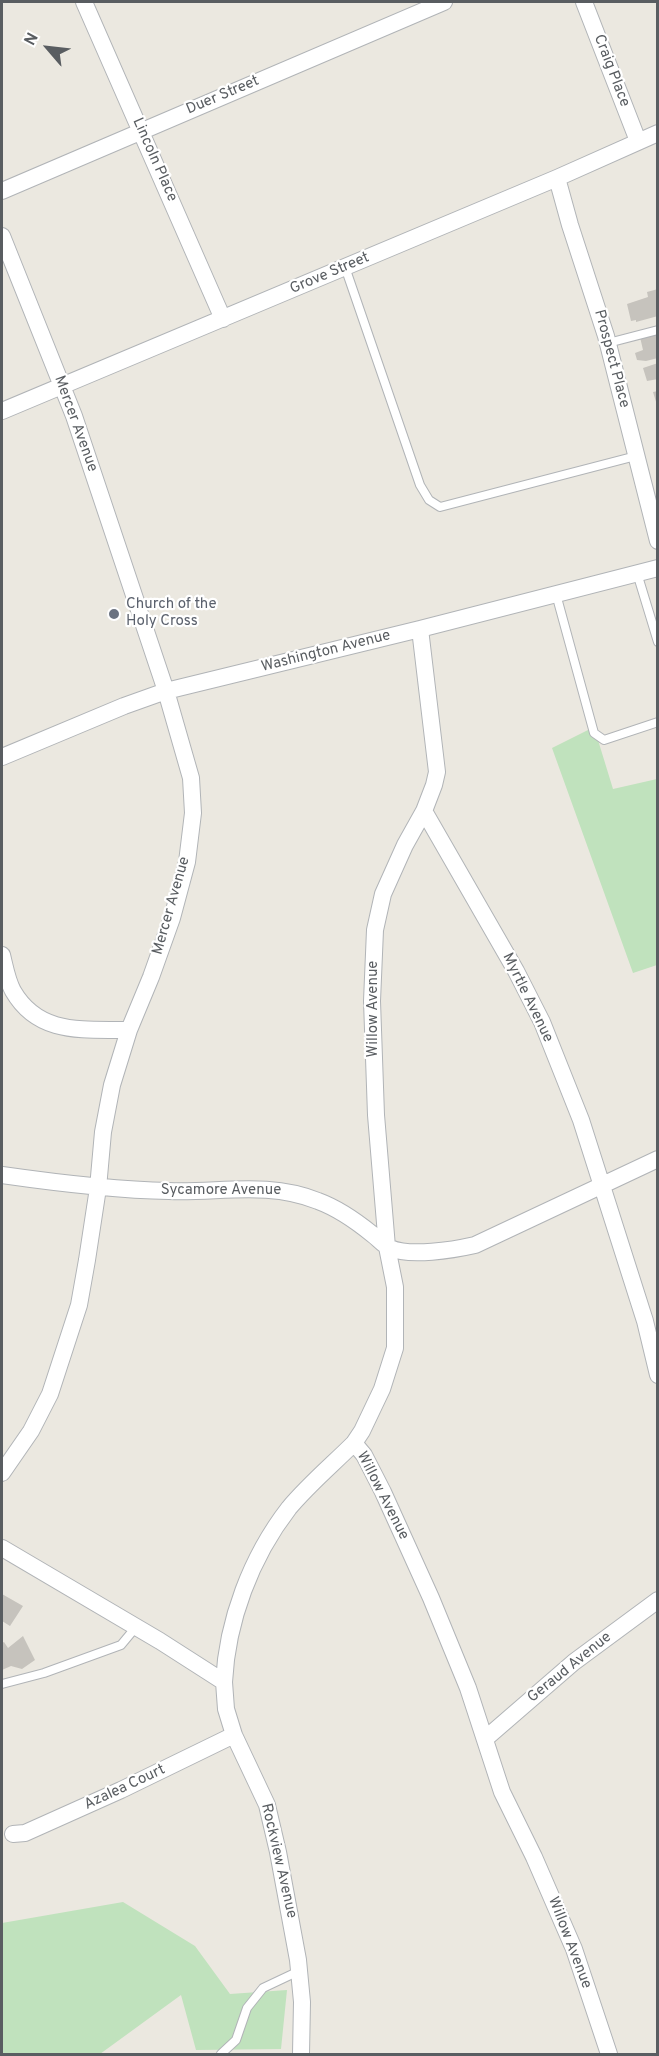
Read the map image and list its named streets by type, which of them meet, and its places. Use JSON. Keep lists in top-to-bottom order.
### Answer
{
  "streets": {
    "street": [
      "Craig Place",
      "Duer Street",
      "Lincoln Place",
      "Grove Street",
      "Prospect Place",
      "Mercer Avenue",
      "Washington Avenue",
      "Myrtle Avenue",
      "Willow Avenue",
      "Sycamore Avenue",
      "Geraud Avenue",
      "Azalea Court",
      "Rockview Avenue"
    ]
  },
  "crossings": [
    ["Craig Place", "Grove Street"],
    ["Duer Street", "Lincoln Place"],
    ["Lincoln Place", "Grove Street"],
    ["Grove Street", "Prospect Place"],
    ["Grove Street", "Mercer Avenue"],
    ["Mercer Avenue", "Washington Avenue"],
    ["Mercer Avenue", "Sycamore Avenue"],
    ["Myrtle Avenue", "Willow Avenue"],
    ["Willow Avenue", "Sycamore Avenue"],
    ["Willow Avenue", "Geraud Avenue"],
    ["Willow Avenue", "Rockview Avenue"],
    ["Azalea Court", "Rockview Avenue"]
  ],
  "places": ["Church of the Holy Cross"],
  "north": "top left"
}
